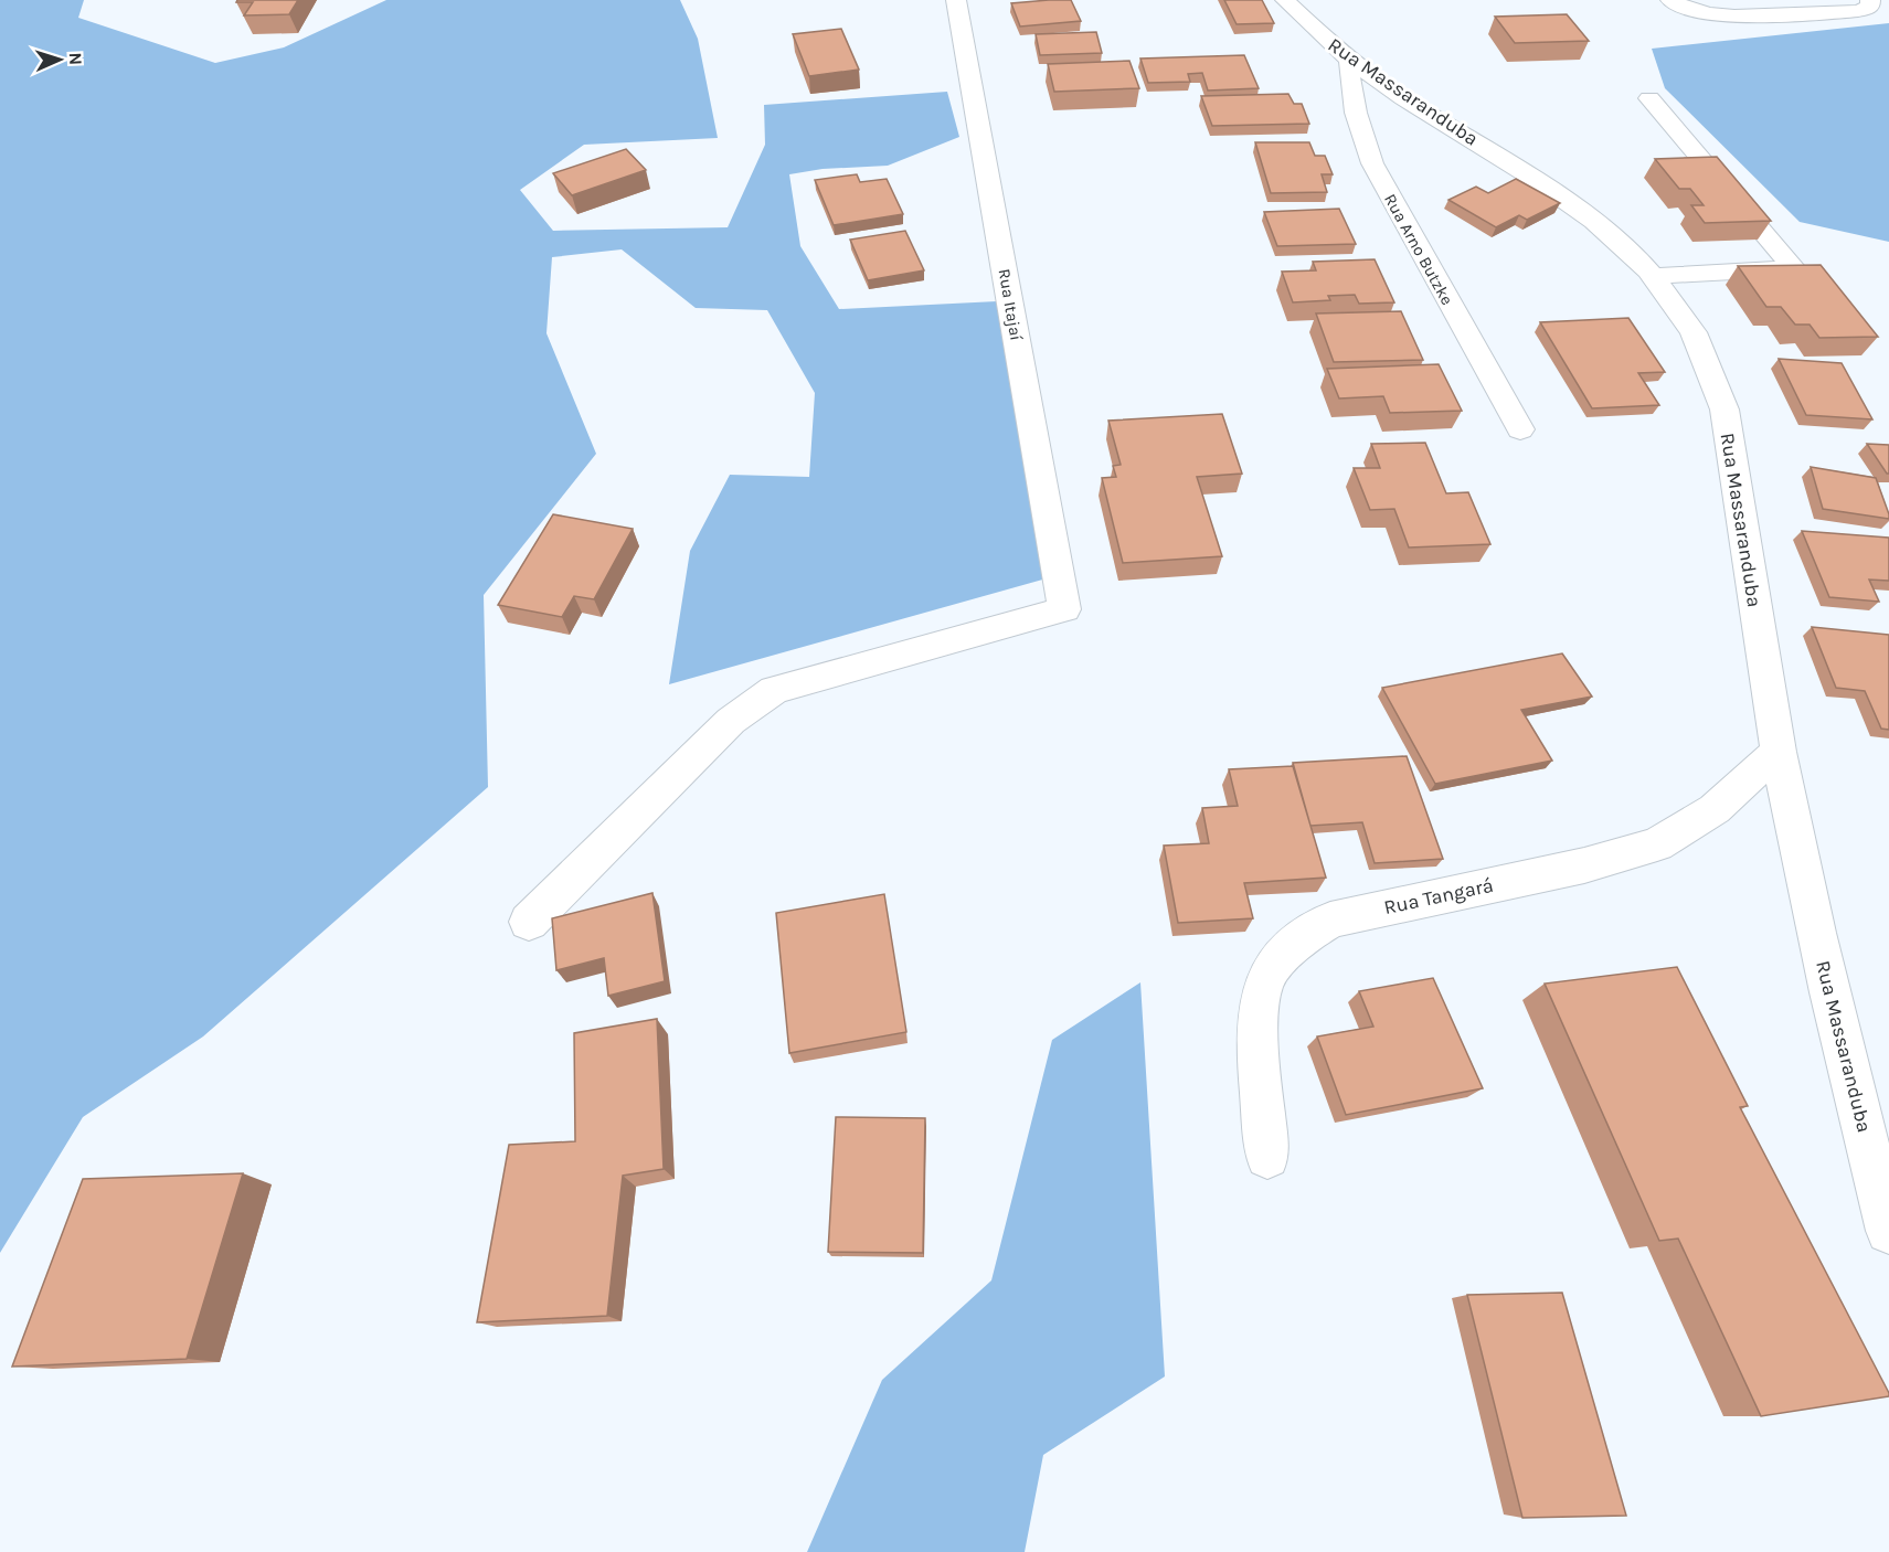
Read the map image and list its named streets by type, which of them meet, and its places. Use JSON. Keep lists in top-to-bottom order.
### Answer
{
  "streets": {
    "street": [
      "Rua Massaranduba",
      "Rua Arno Butzke",
      "Rua Itajaí",
      "Rua Tangará"
    ]
  },
  "crossings": [
    ["Rua Massaranduba", "Rua Arno Butzke"],
    ["Rua Massaranduba", "Rua Tangará"]
  ],
  "north": "right"
}
